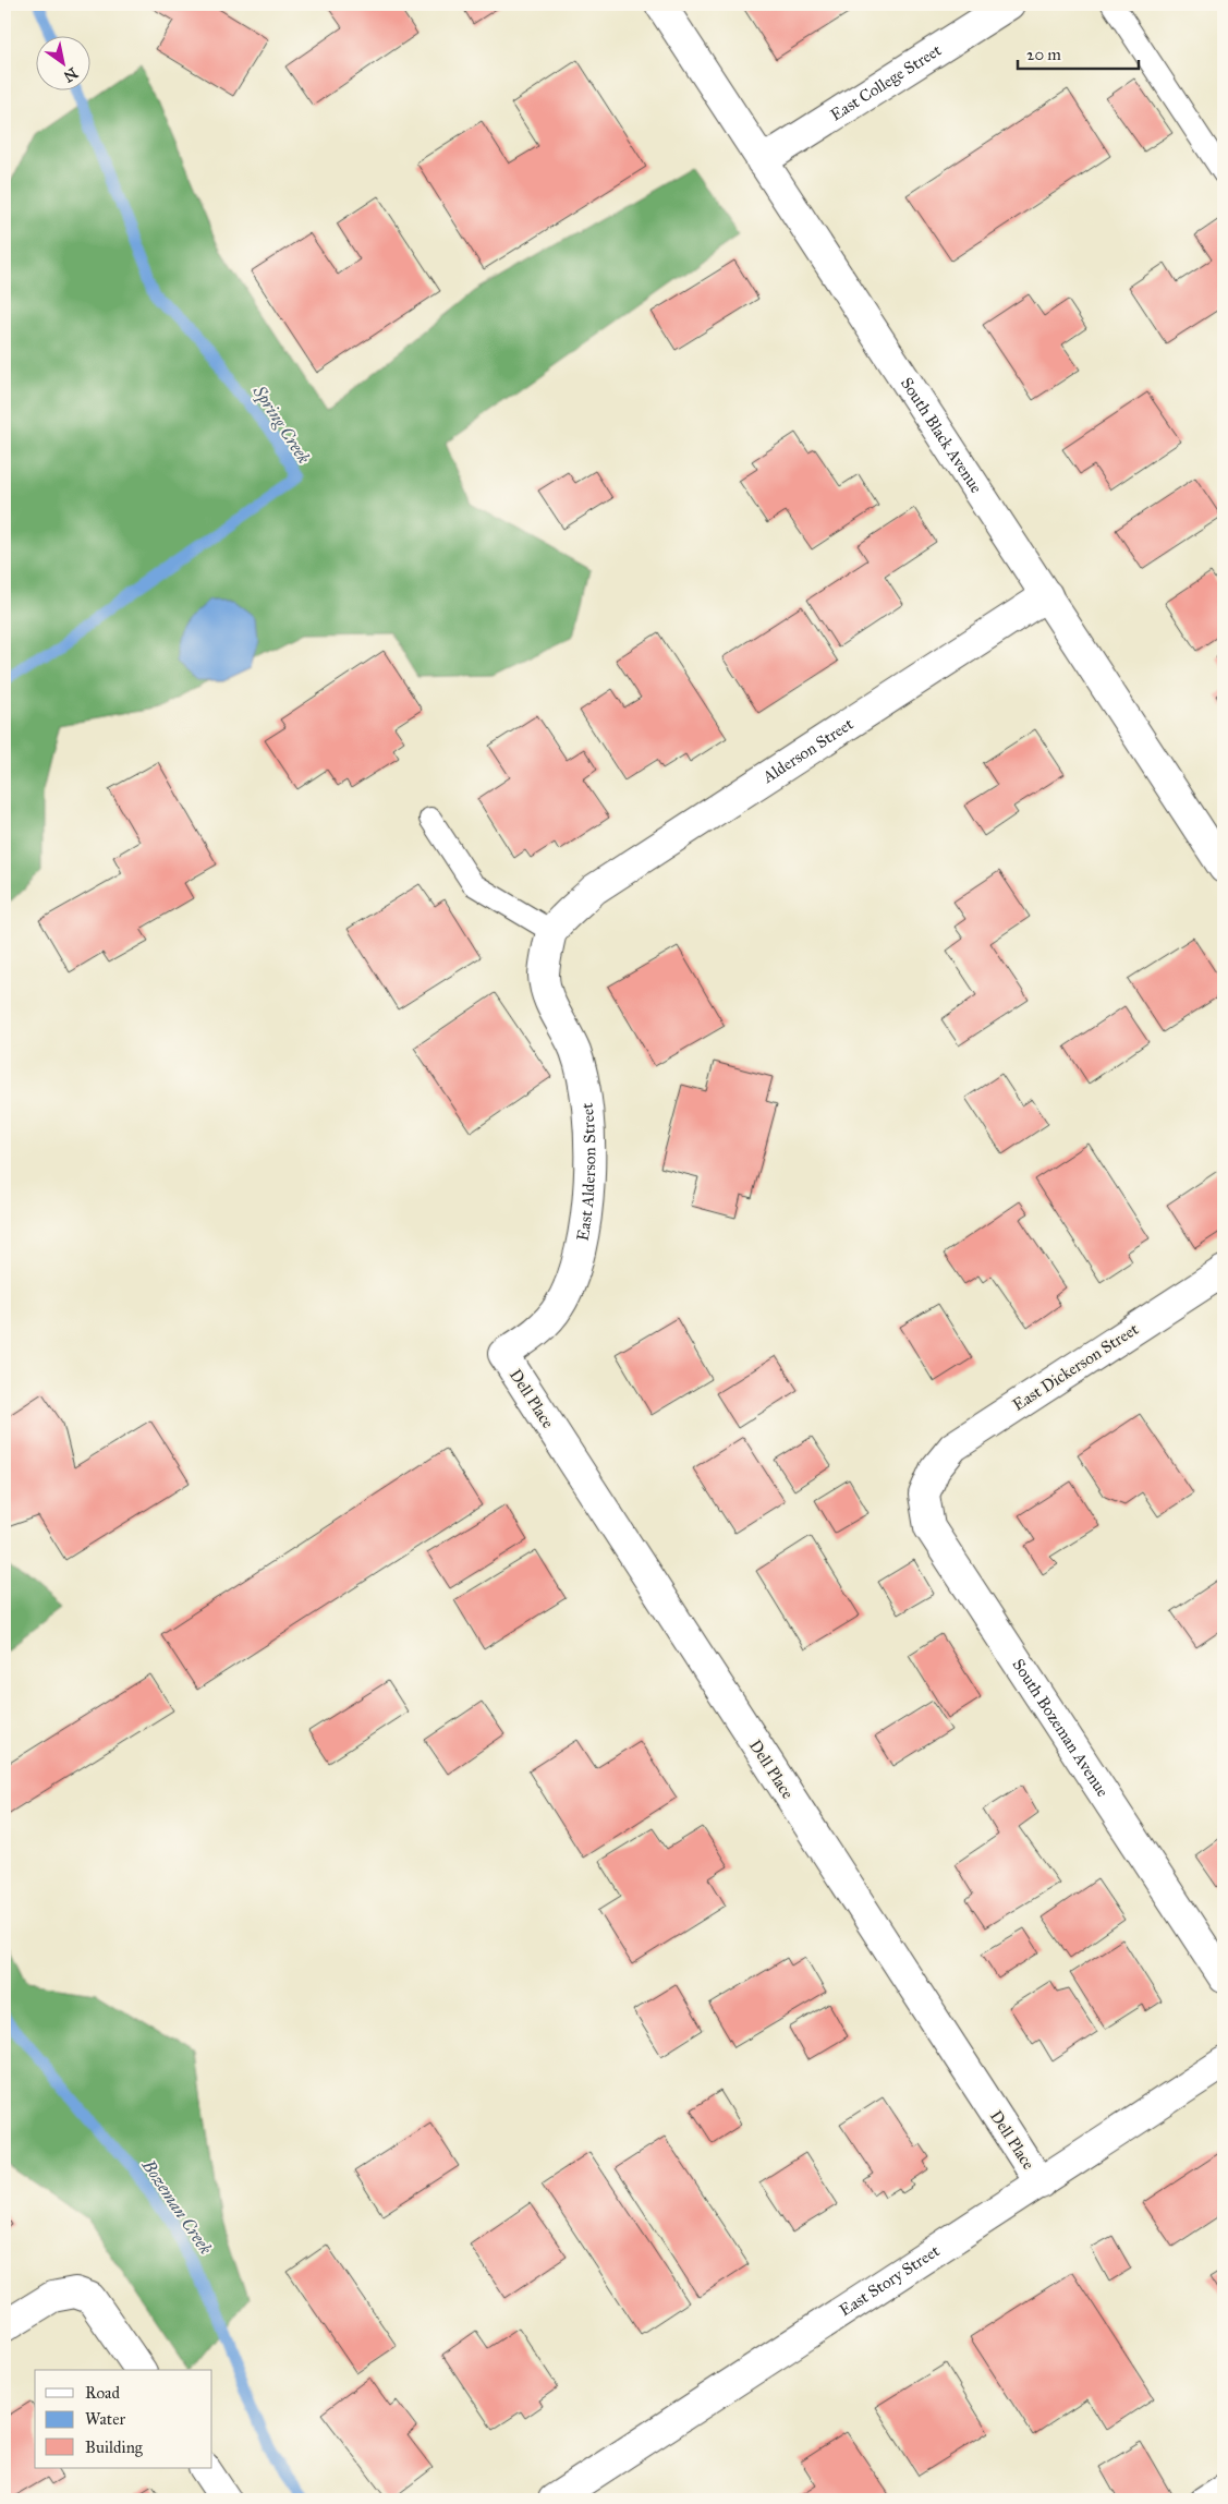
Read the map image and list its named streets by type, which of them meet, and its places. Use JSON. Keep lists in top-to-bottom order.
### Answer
{
  "streets": {
    "street": [
      "East College Street",
      "South Black Avenue",
      "Alderson Street",
      "East Alderson Street",
      "East Dickerson Street",
      "Dell Place",
      "South Bozeman Avenue",
      "East Story Street"
    ]
  },
  "crossings": [
    ["East College Street", "South Black Avenue"],
    ["South Black Avenue", "Alderson Street"],
    ["Alderson Street", "East Alderson Street"],
    ["East Alderson Street", "Dell Place"],
    ["East Dickerson Street", "South Bozeman Avenue"],
    ["Dell Place", "East Story Street"]
  ],
  "water": ["Spring Creek", "Bozeman Creek"],
  "legend": ["Road", "Water", "Building"],
  "scale_bar": "20 m",
  "north": "bottom right"
}
